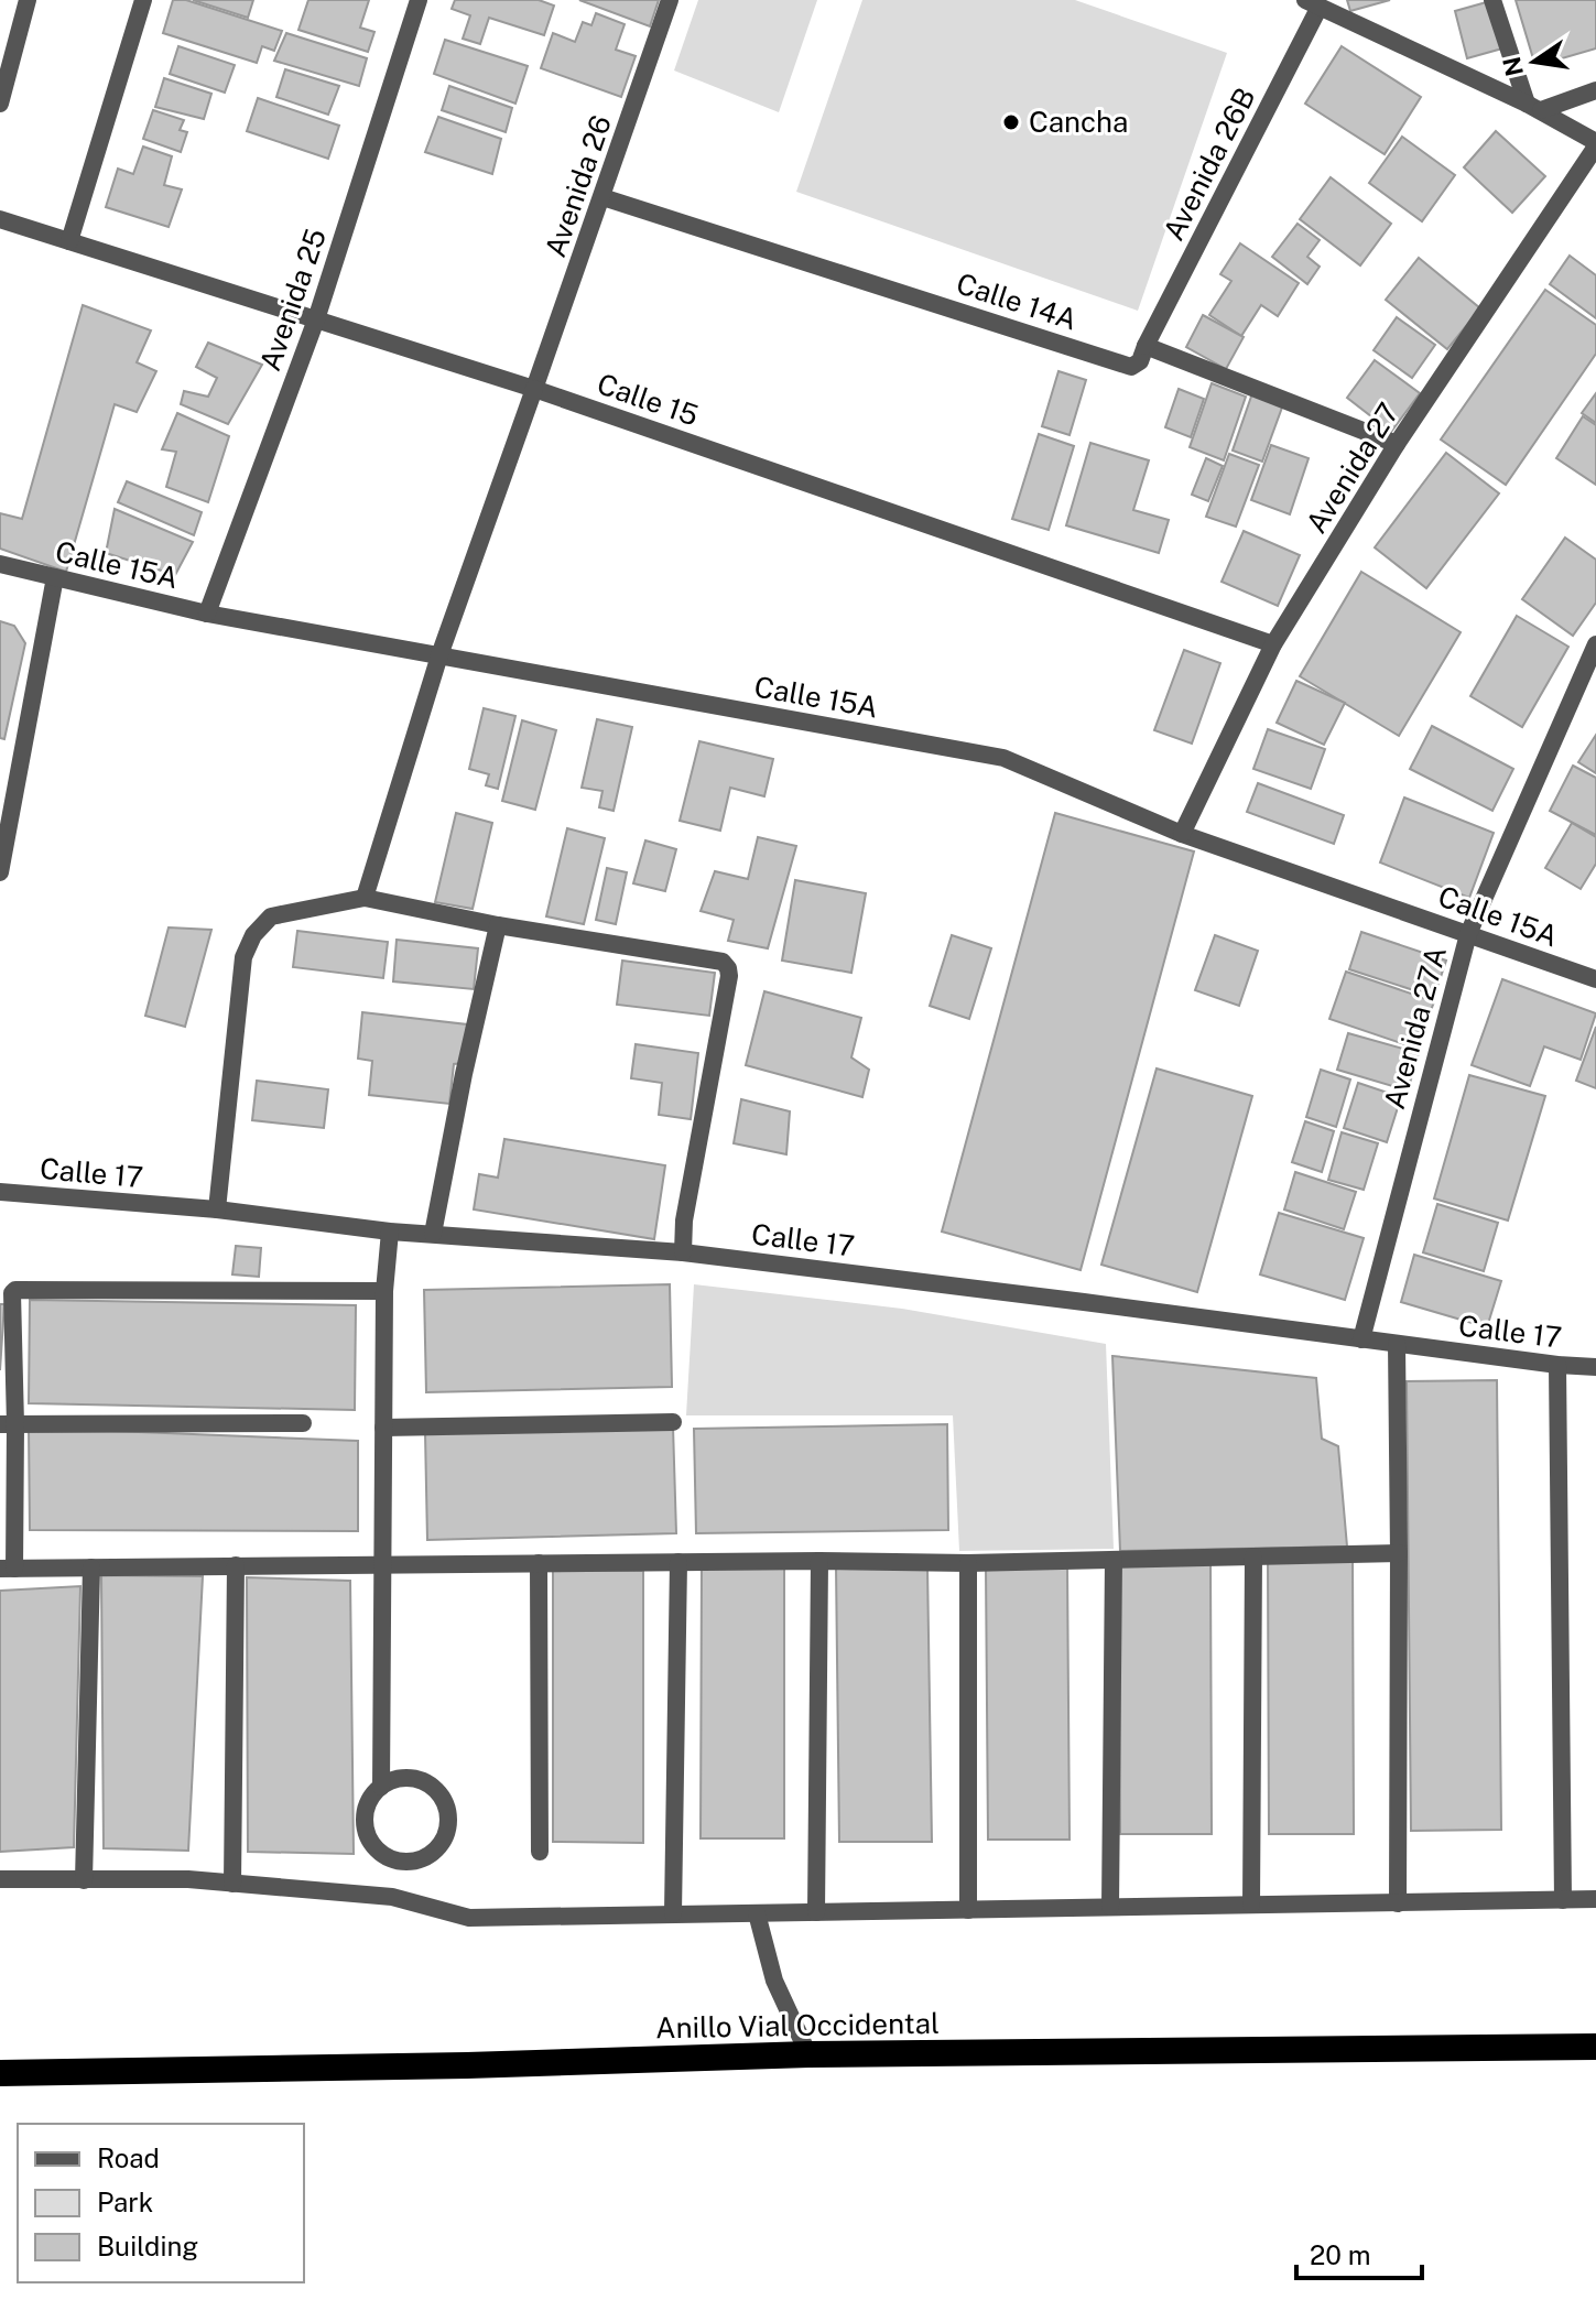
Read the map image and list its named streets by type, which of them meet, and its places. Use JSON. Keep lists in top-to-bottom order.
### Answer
{
  "streets": {
    "highway": ["Anillo Vial Occidental"],
    "street": [
      "Avenida 26B",
      "Avenida 26",
      "Avenida 25",
      "Calle 14A",
      "Calle 15",
      "Avenida 27",
      "Calle 15A",
      "Avenida 27A",
      "Calle 17"
    ]
  },
  "crossings": [
    ["Avenida 26B", "Calle 14A"],
    ["Avenida 26", "Calle 14A"],
    ["Avenida 26", "Calle 15"],
    ["Avenida 26", "Calle 15A"],
    ["Avenida 25", "Calle 15"],
    ["Avenida 25", "Calle 15A"],
    ["Calle 15", "Avenida 27"],
    ["Avenida 27", "Calle 15A"],
    ["Calle 15A", "Avenida 27A"],
    ["Avenida 27A", "Calle 17"]
  ],
  "places": ["Cancha"],
  "legend": ["Road", "Park", "Building"],
  "scale_bar": "20 m",
  "north": "left"
}
